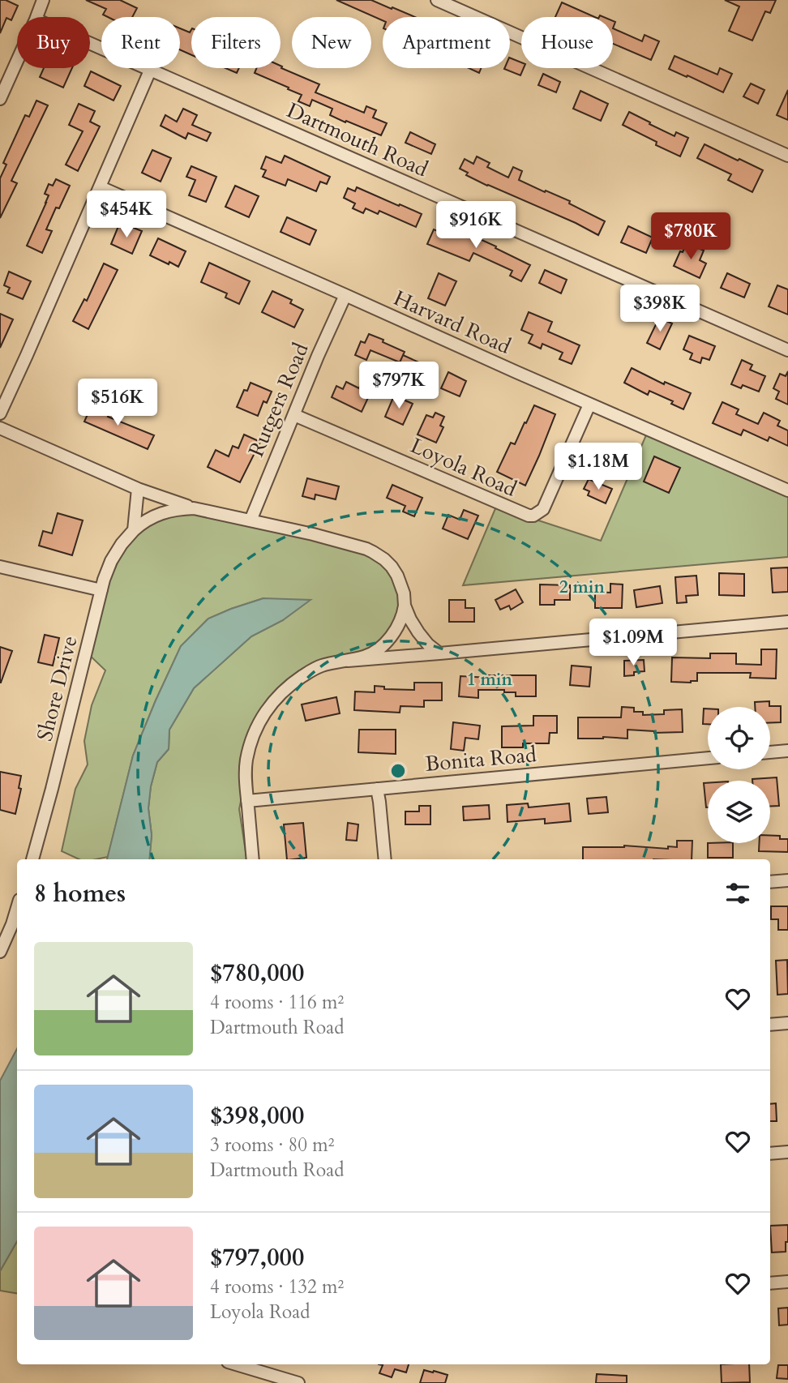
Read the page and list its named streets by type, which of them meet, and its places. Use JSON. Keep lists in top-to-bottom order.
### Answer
{
  "streets": {
    "street": [
      "Dartmouth Road",
      "Harvard Road",
      "Rutgers Road",
      "Loyola Road",
      "Shore Drive",
      "Bonita Road"
    ]
  },
  "crossings": [
    ["Harvard Road", "Rutgers Road"],
    ["Harvard Road", "Loyola Road"],
    ["Rutgers Road", "Loyola Road"],
    ["Rutgers Road", "Shore Drive"]
  ],
  "page": {
    "chip": [
      "Buy",
      "Rent",
      "Filters",
      "New",
      "Apartment",
      "House"
    ],
    "price": [
      "$454K",
      "$916K",
      "$780K",
      "$398K",
      "$797K",
      "$516K",
      "$1.18M",
      "$1.09M"
    ],
    "heading": "8 homes",
    "list": [
      {
        "name": "$780,000",
        "note": "4 rooms · 116 m² · Dartmouth Road"
      },
      {
        "name": "$398,000",
        "note": "3 rooms · 80 m² · Dartmouth Road"
      },
      {
        "name": "$797,000",
        "note": "4 rooms · 132 m² · Loyola Road"
      }
    ]
  },
  "rings": ["2 min", "1 min"]
}
